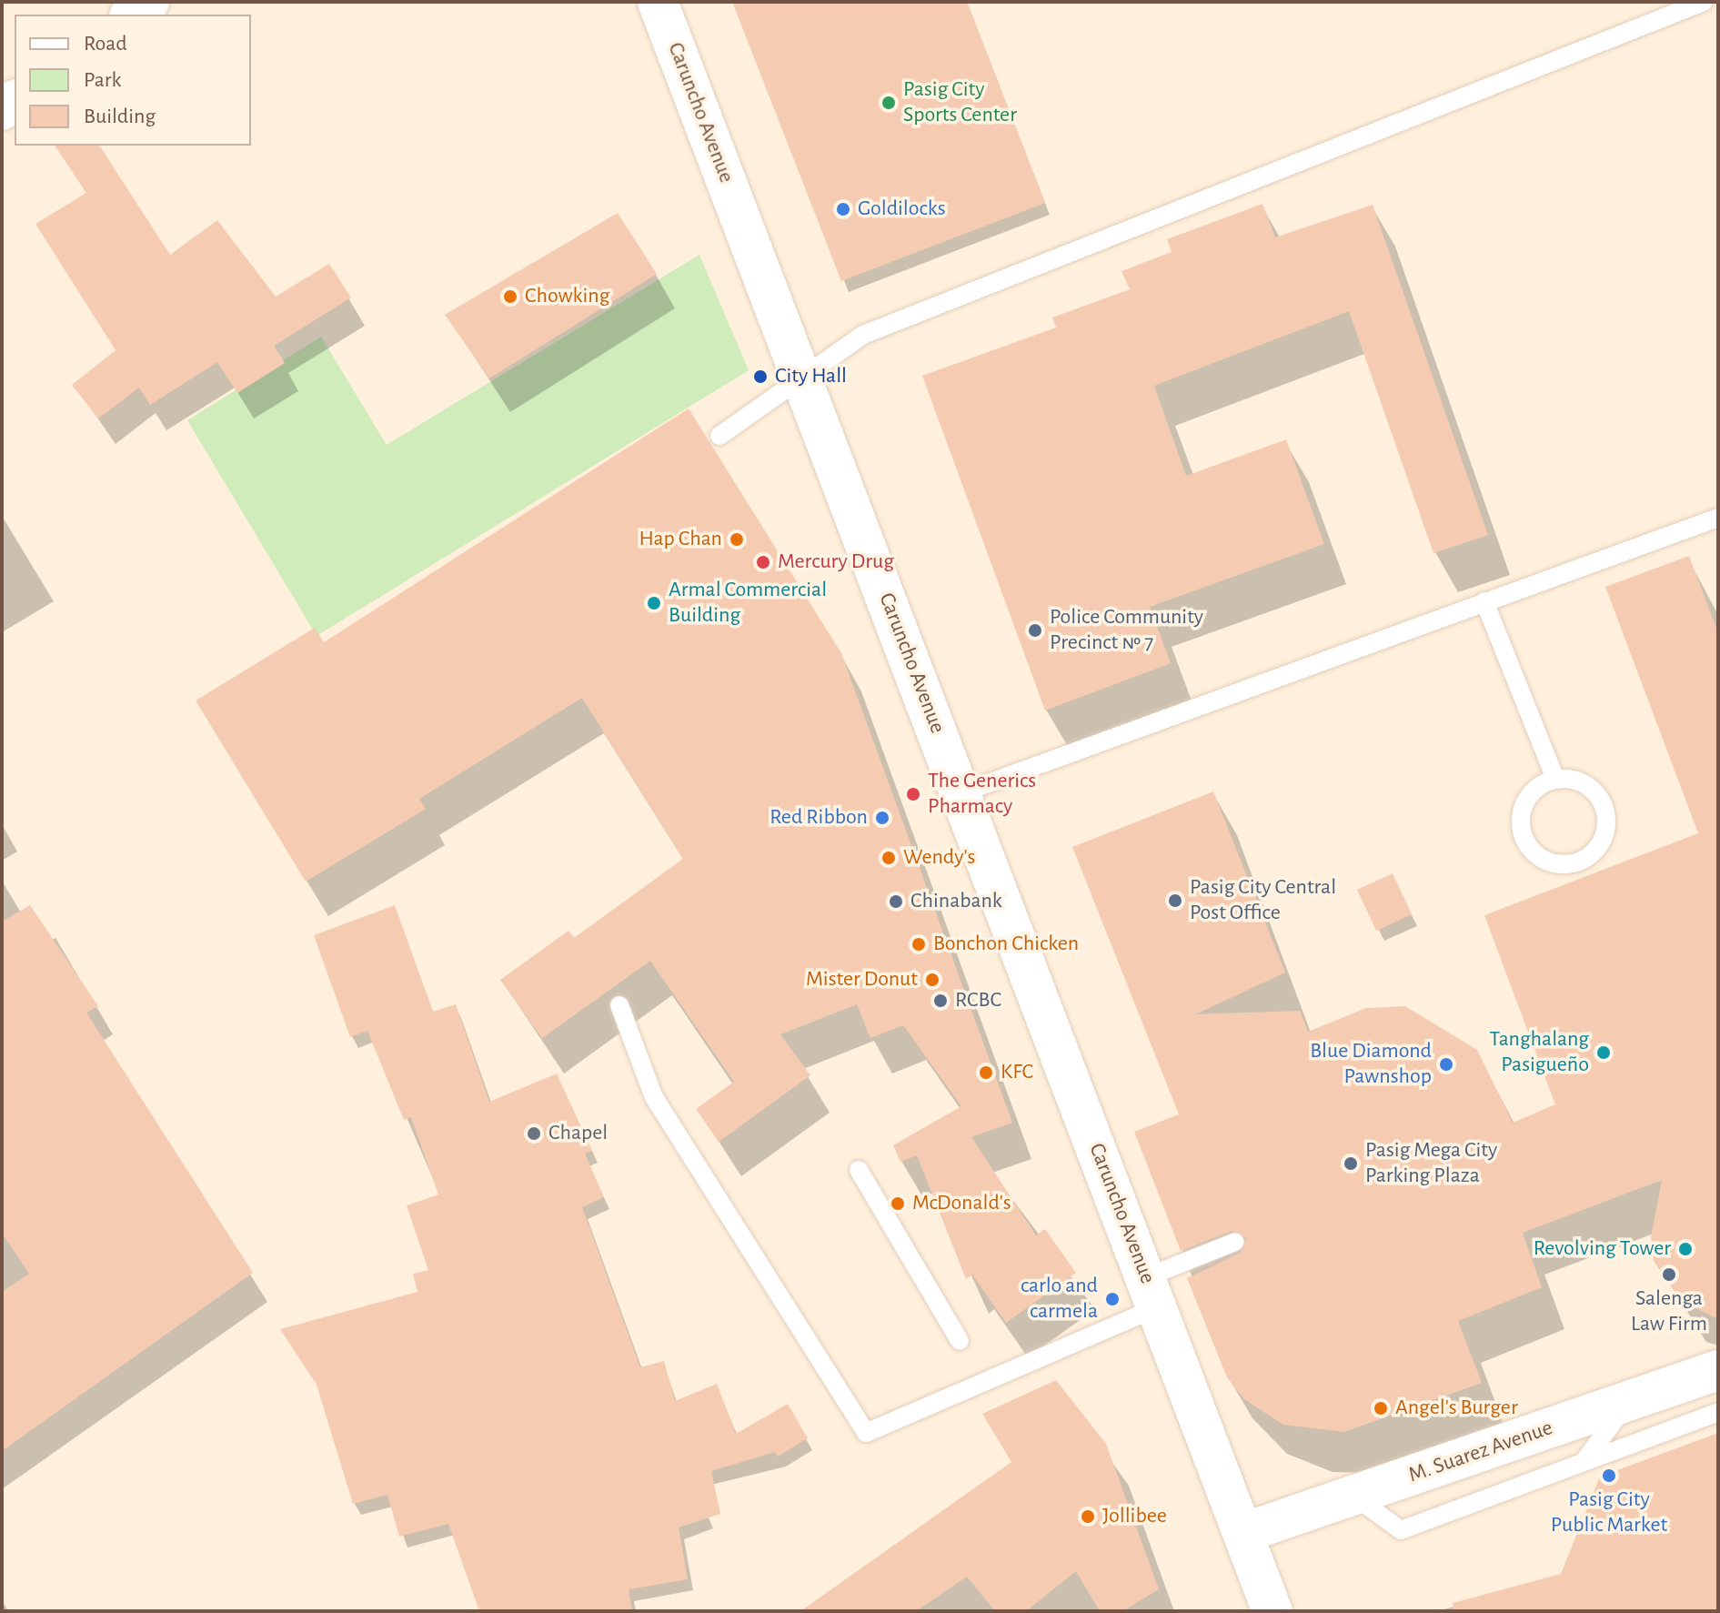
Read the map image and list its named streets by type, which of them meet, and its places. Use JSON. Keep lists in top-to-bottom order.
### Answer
{
  "streets": {
    "main road": ["Caruncho Avenue", "M. Suarez Avenue"]
  },
  "crossings": [
    ["Caruncho Avenue", "M. Suarez Avenue"]
  ],
  "places": [
    "Pasig City Sports Center",
    "Goldilocks",
    "Chowking",
    "City Hall",
    "Hap Chan",
    "Mercury Drug",
    "Armal Commercial Building",
    "Police Community Precinct № 7",
    "The Generics Pharmacy",
    "Red Ribbon",
    "Wendy's",
    "Pasig City Central Post Office",
    "Chinabank",
    "Bonchon Chicken",
    "Mister Donut",
    "RCBC",
    "Tanghalang Pasigueño",
    "Blue Diamond Pawnshop",
    "KFC",
    "Chapel",
    "Pasig Mega City Parking Plaza",
    "McDonald's",
    "Revolving Tower",
    "Salenga Law Firm",
    "carlo and carmela",
    "Angel's Burger",
    "Pasig City Public Market",
    "Jollibee"
  ],
  "legend": ["Road", "Park", "Building"]
}
